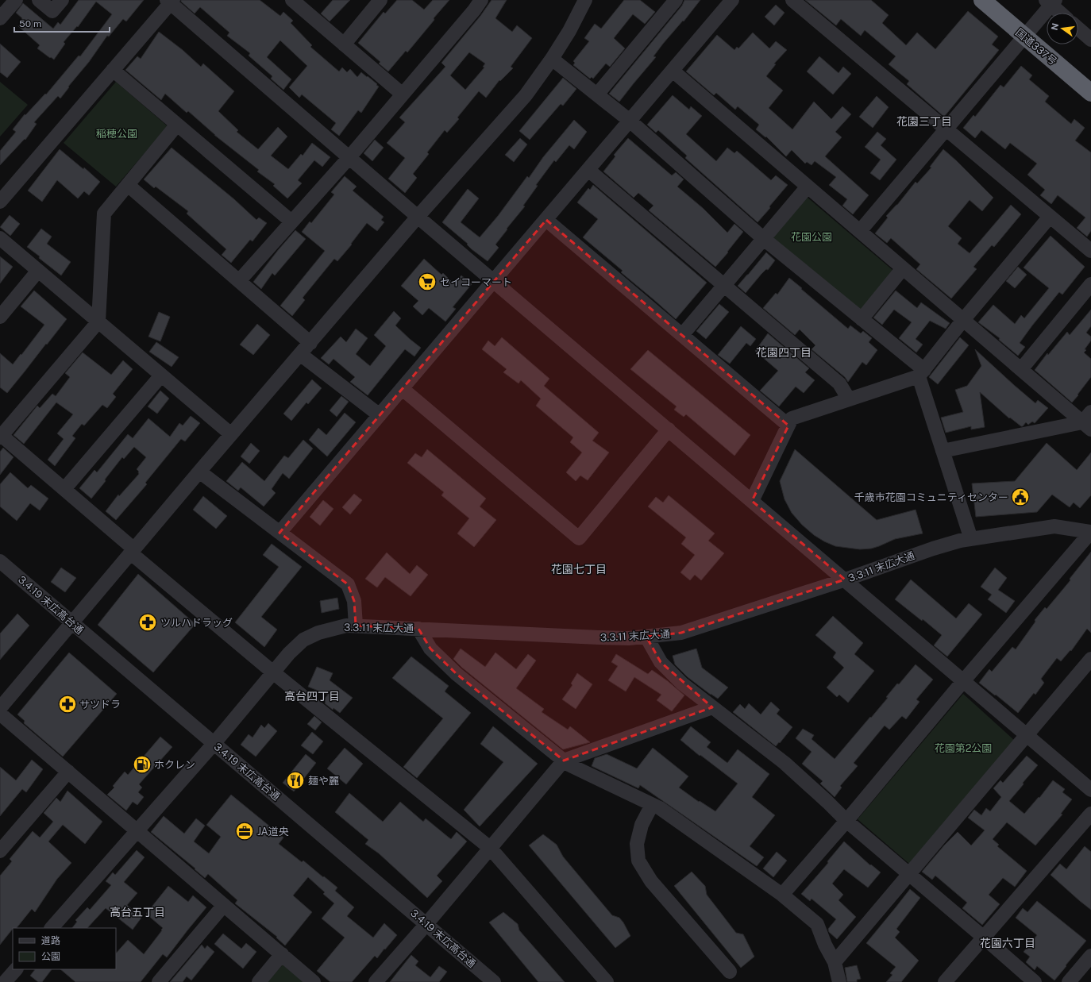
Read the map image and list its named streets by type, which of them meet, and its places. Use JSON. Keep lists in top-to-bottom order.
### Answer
{
  "streets": {
    "highway": ["国道337号"],
    "street": ["3.3.11 末広大通", "3.4.19 末広高台通"]
  },
  "crossings": [
    ["3.3.11 末広大通", "3.4.19 末広高台通"]
  ],
  "districts": [
    "花園三丁目",
    "花園四丁目",
    "花園七丁目",
    "高台四丁目",
    "高台五丁目",
    "花園六丁目"
  ],
  "parks": ["稲穂公園", "花園公園", "花園第2公園"],
  "places": {
    "supermarket": ["セイコーマート"],
    "public building": ["千歳市花園コミュニティセンター"],
    "pharmacy": ["ツルハドラッグ", "サツドラ"],
    "fuel station": ["ホクレン"],
    "restaurant": ["麺や麗"],
    "office": ["JA道央"]
  },
  "legend": ["道路", "公園"],
  "scale_bar": "50 m",
  "north": "left"
}
